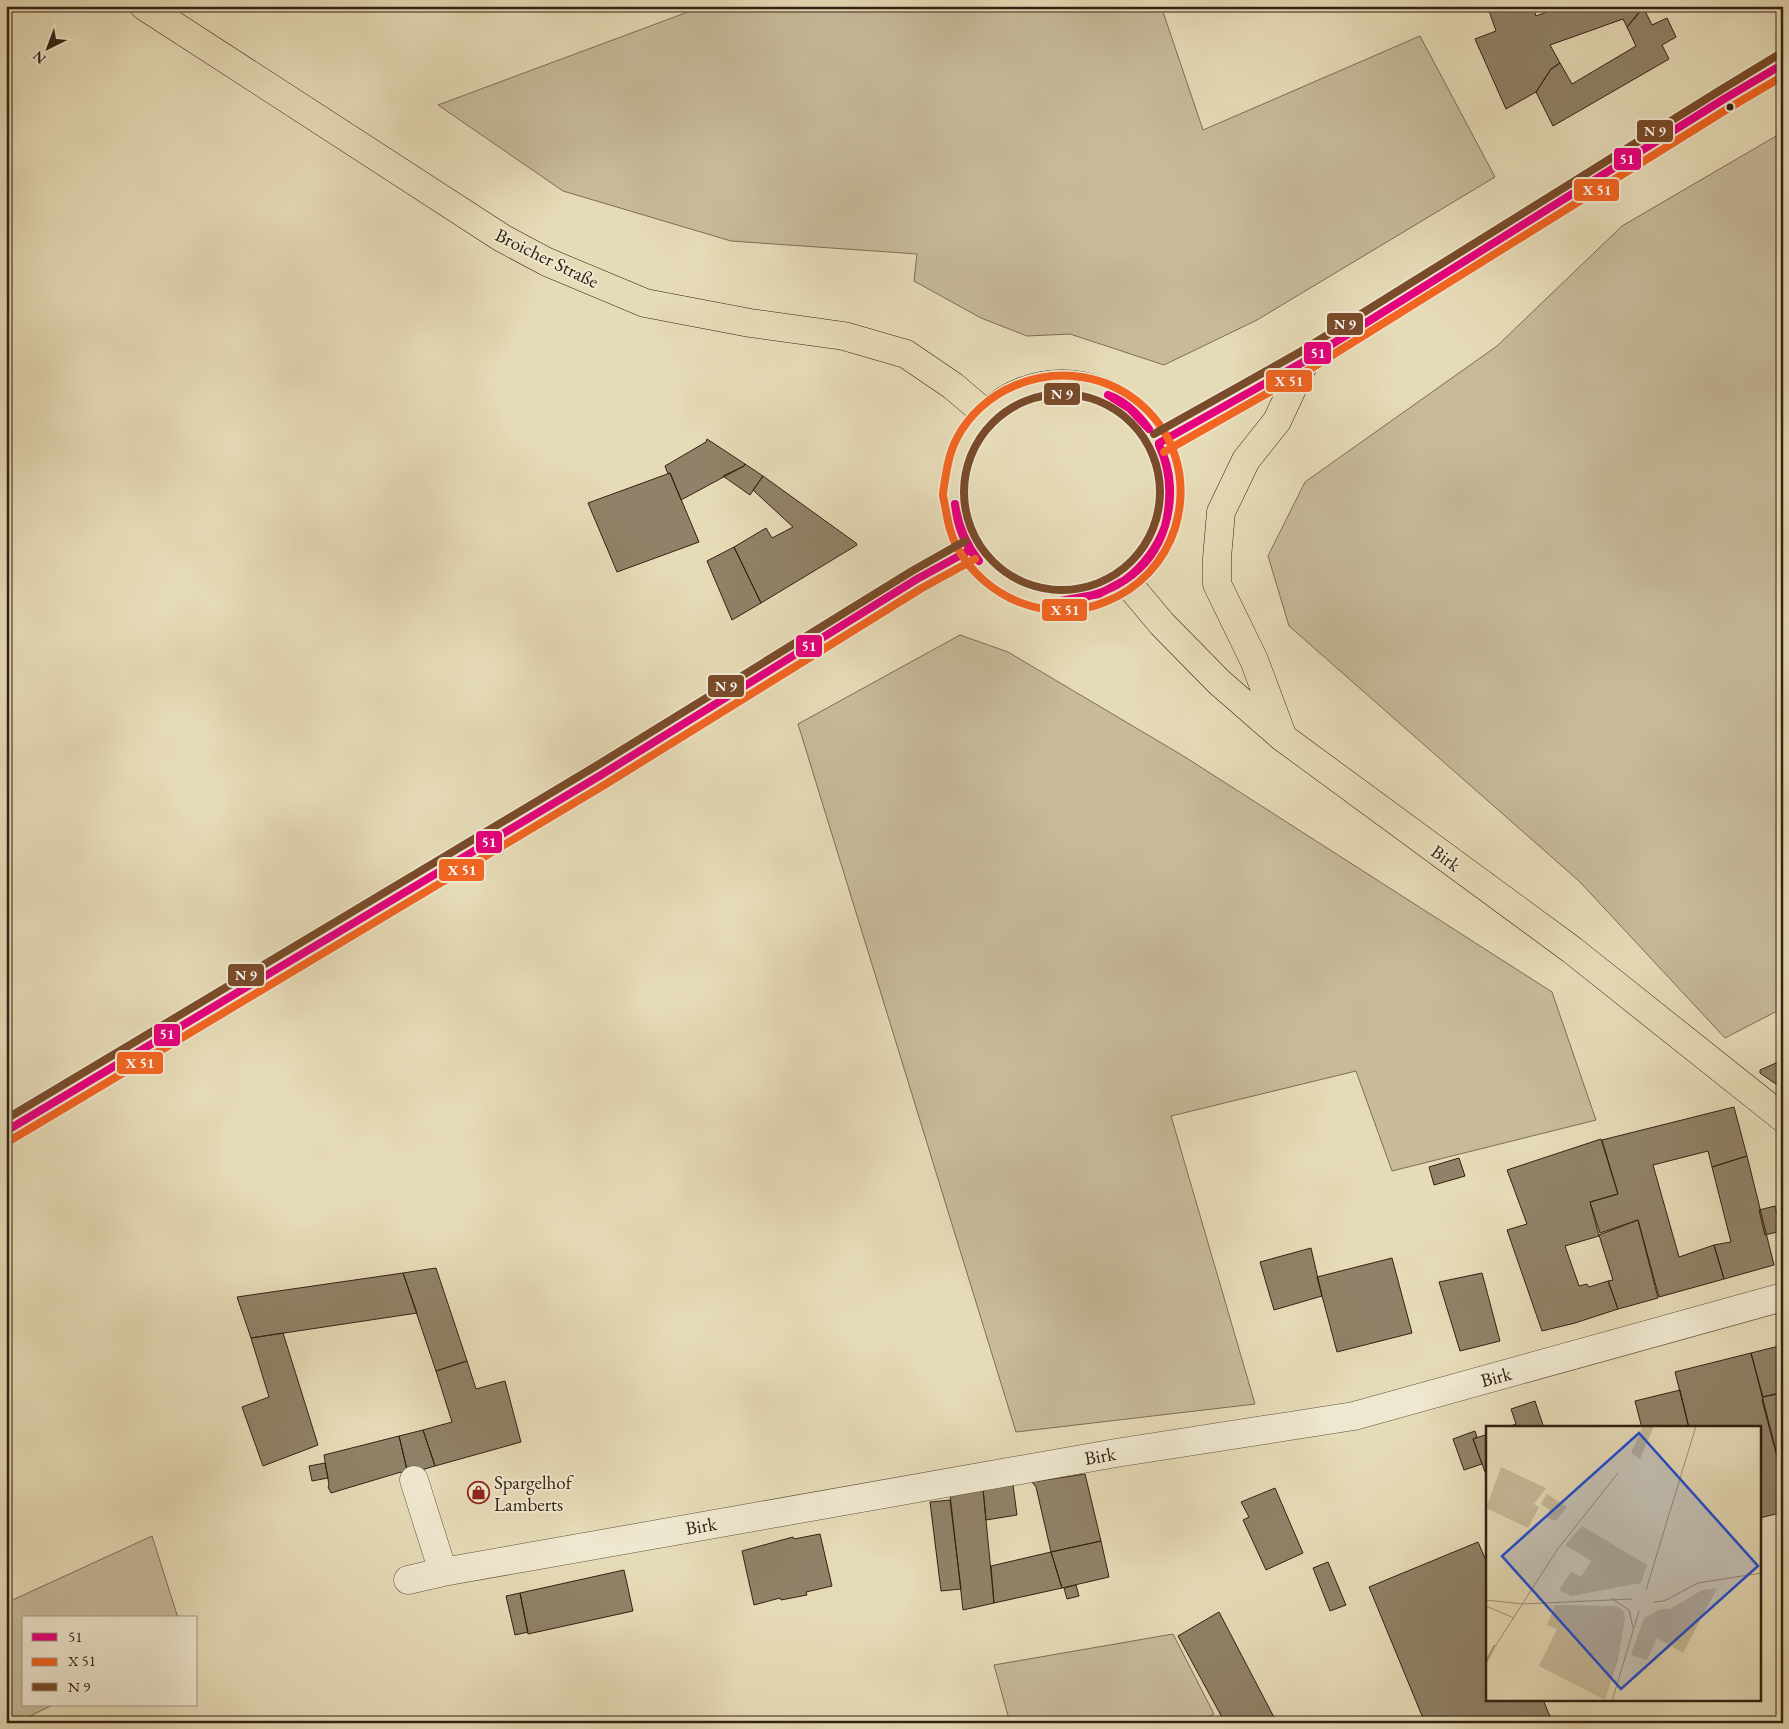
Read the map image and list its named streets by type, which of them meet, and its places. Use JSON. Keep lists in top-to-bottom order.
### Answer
{
  "streets": {
    "main road": ["Broicher Straße", "Birk"]
  },
  "places": {
    "shop": ["Spargelhof Lamberts"]
  },
  "lines": ["transit line 51"],
  "legend": ["51", "X 51", "N 9"],
  "north": "bottom left"
}
